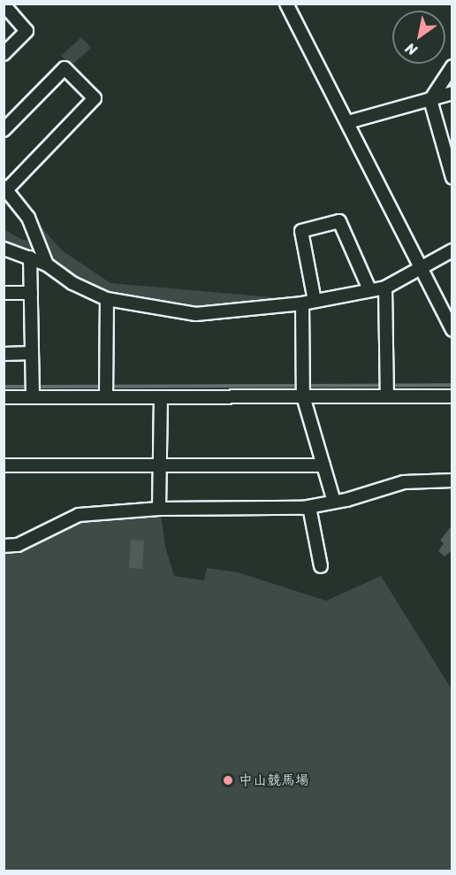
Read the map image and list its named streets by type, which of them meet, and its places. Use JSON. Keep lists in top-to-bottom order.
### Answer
{
  "places": ["中山競馬場"],
  "north": "bottom left"
}
